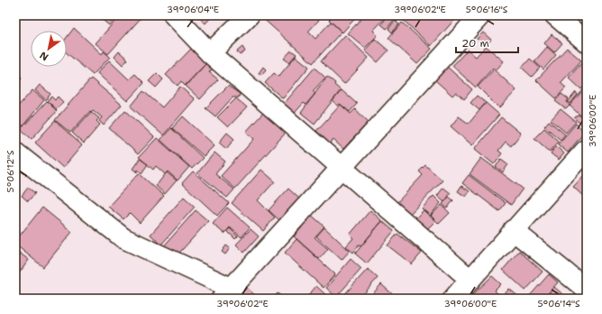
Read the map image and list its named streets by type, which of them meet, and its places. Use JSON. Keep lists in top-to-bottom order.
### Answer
{
  "scale_bar": "20 m",
  "north": "bottom left",
  "coordinates": [
    "39°06'04\"E",
    "39°06'02\"E",
    "5°06'16\"S",
    "39°06'00\"E",
    "5°06'12\"S",
    "5°06'14\"S"
  ]
}
